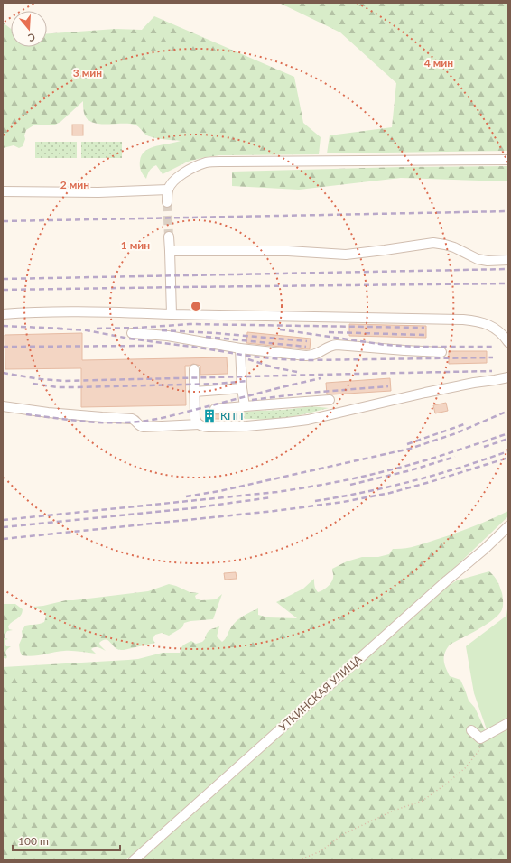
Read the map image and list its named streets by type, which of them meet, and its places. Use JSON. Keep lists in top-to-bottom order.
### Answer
{
  "streets": {
    "street": ["УТКИНСКАЯ УЛИЦА"]
  },
  "places": {
    "building": ["КПП"]
  },
  "scale_bar": "100 m",
  "north": "bottom",
  "rings": [
    "4 мин",
    "3 мин",
    "2 мин",
    "1 мин"
  ]
}
